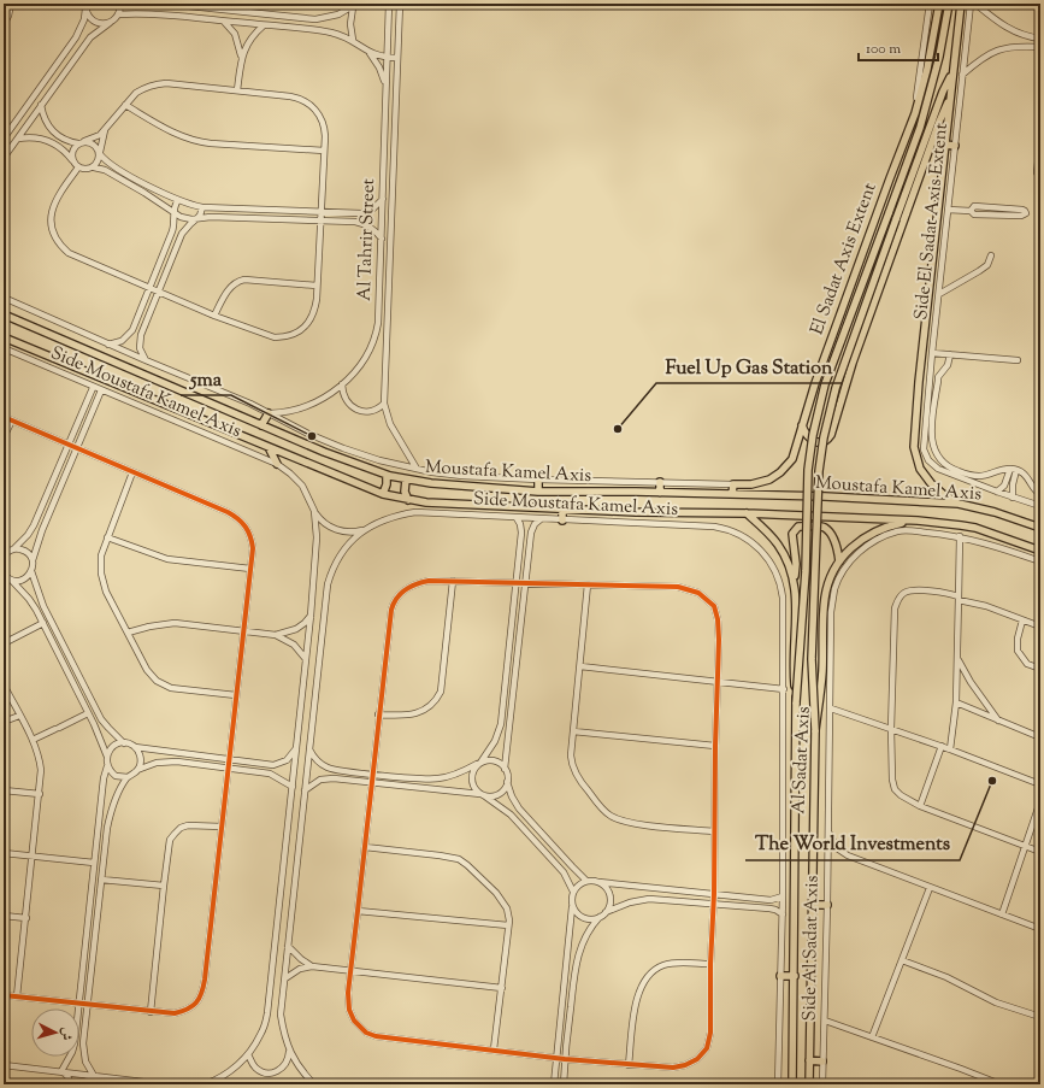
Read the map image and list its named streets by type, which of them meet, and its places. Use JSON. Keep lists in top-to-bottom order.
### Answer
{
  "streets": {
    "main road": ["El Sadat Axis Extent", "Moustafa Kamel Axis", "Al Sadat Axis"],
    "street": [
      "Side El Sadat Axis Extent",
      "Al Tahrir Street",
      "Side Moustafa Kamel Axis",
      "Side Al Sadat Axis"
    ]
  },
  "crossings": [
    ["Al Tahrir Street", "Side Moustafa Kamel Axis"],
    ["El Sadat Axis Extent", "Side Moustafa Kamel Axis"],
    ["El Sadat Axis Extent", "Al Sadat Axis"],
    ["Side Moustafa Kamel Axis", "Side Al Sadat Axis"],
    ["Moustafa Kamel Axis", "Al Sadat Axis"]
  ],
  "places": ["Fuel Up Gas Station", "5ma", "The World Investments"],
  "scale_bar": "100 m",
  "north": "right"
}
